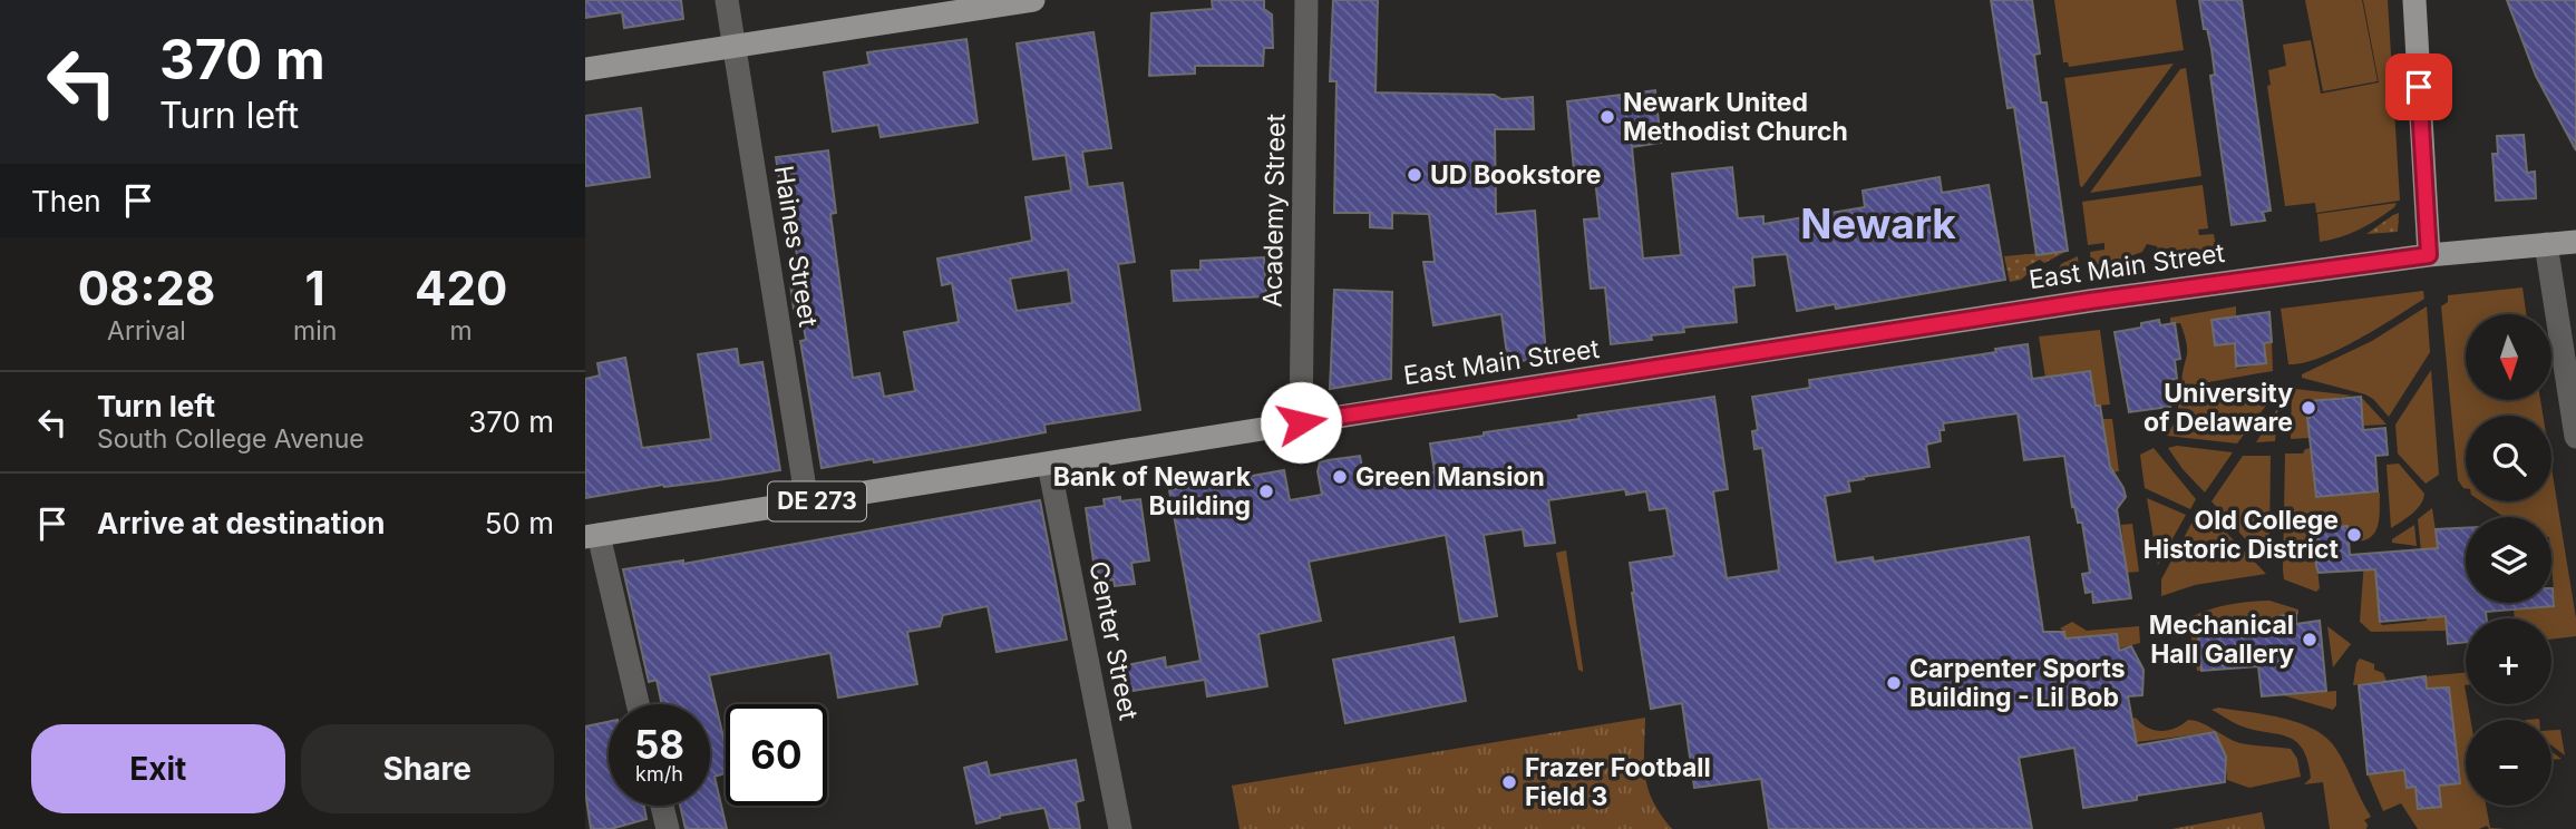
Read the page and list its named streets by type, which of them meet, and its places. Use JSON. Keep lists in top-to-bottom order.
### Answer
{
  "streets": {
    "main road": ["East Main Street", "DE 273"],
    "street": ["Academy Street", "Haines Street", "Center Street"]
  },
  "crossings": [
    ["Academy Street", "East Main Street"],
    ["Haines Street", "East Main Street"],
    ["East Main Street", "DE 273"],
    ["East Main Street", "Center Street"]
  ],
  "districts": ["Newark"],
  "places": [
    "Newark United Methodist Church",
    "UD Bookstore",
    "University of Delaware",
    "Green Mansion",
    "Bank of Newark Building",
    "Old College Historic District",
    "Mechanical Hall Gallery",
    "Carpenter Sports Building - Lil Bob",
    "Frazer Football Field 3"
  ],
  "north": "bottom",
  "page": {
    "turn": ["370 m", "Turn left"],
    "then": "Then",
    "eta": [
      "08:28",
      "Arrival",
      "1",
      "min",
      "420",
      "m"
    ],
    "map_buttons": ["+", "−"],
    "list": [
      {
        "name": "Turn left",
        "note": "South College Avenue",
        "value": "370 m"
      },
      {
        "name": "Arrive at destination",
        "value": "50 m"
      }
    ],
    "speed": "58 km/h",
    "limit": "60",
    "buttons": ["Exit", "Share"]
  }
}
